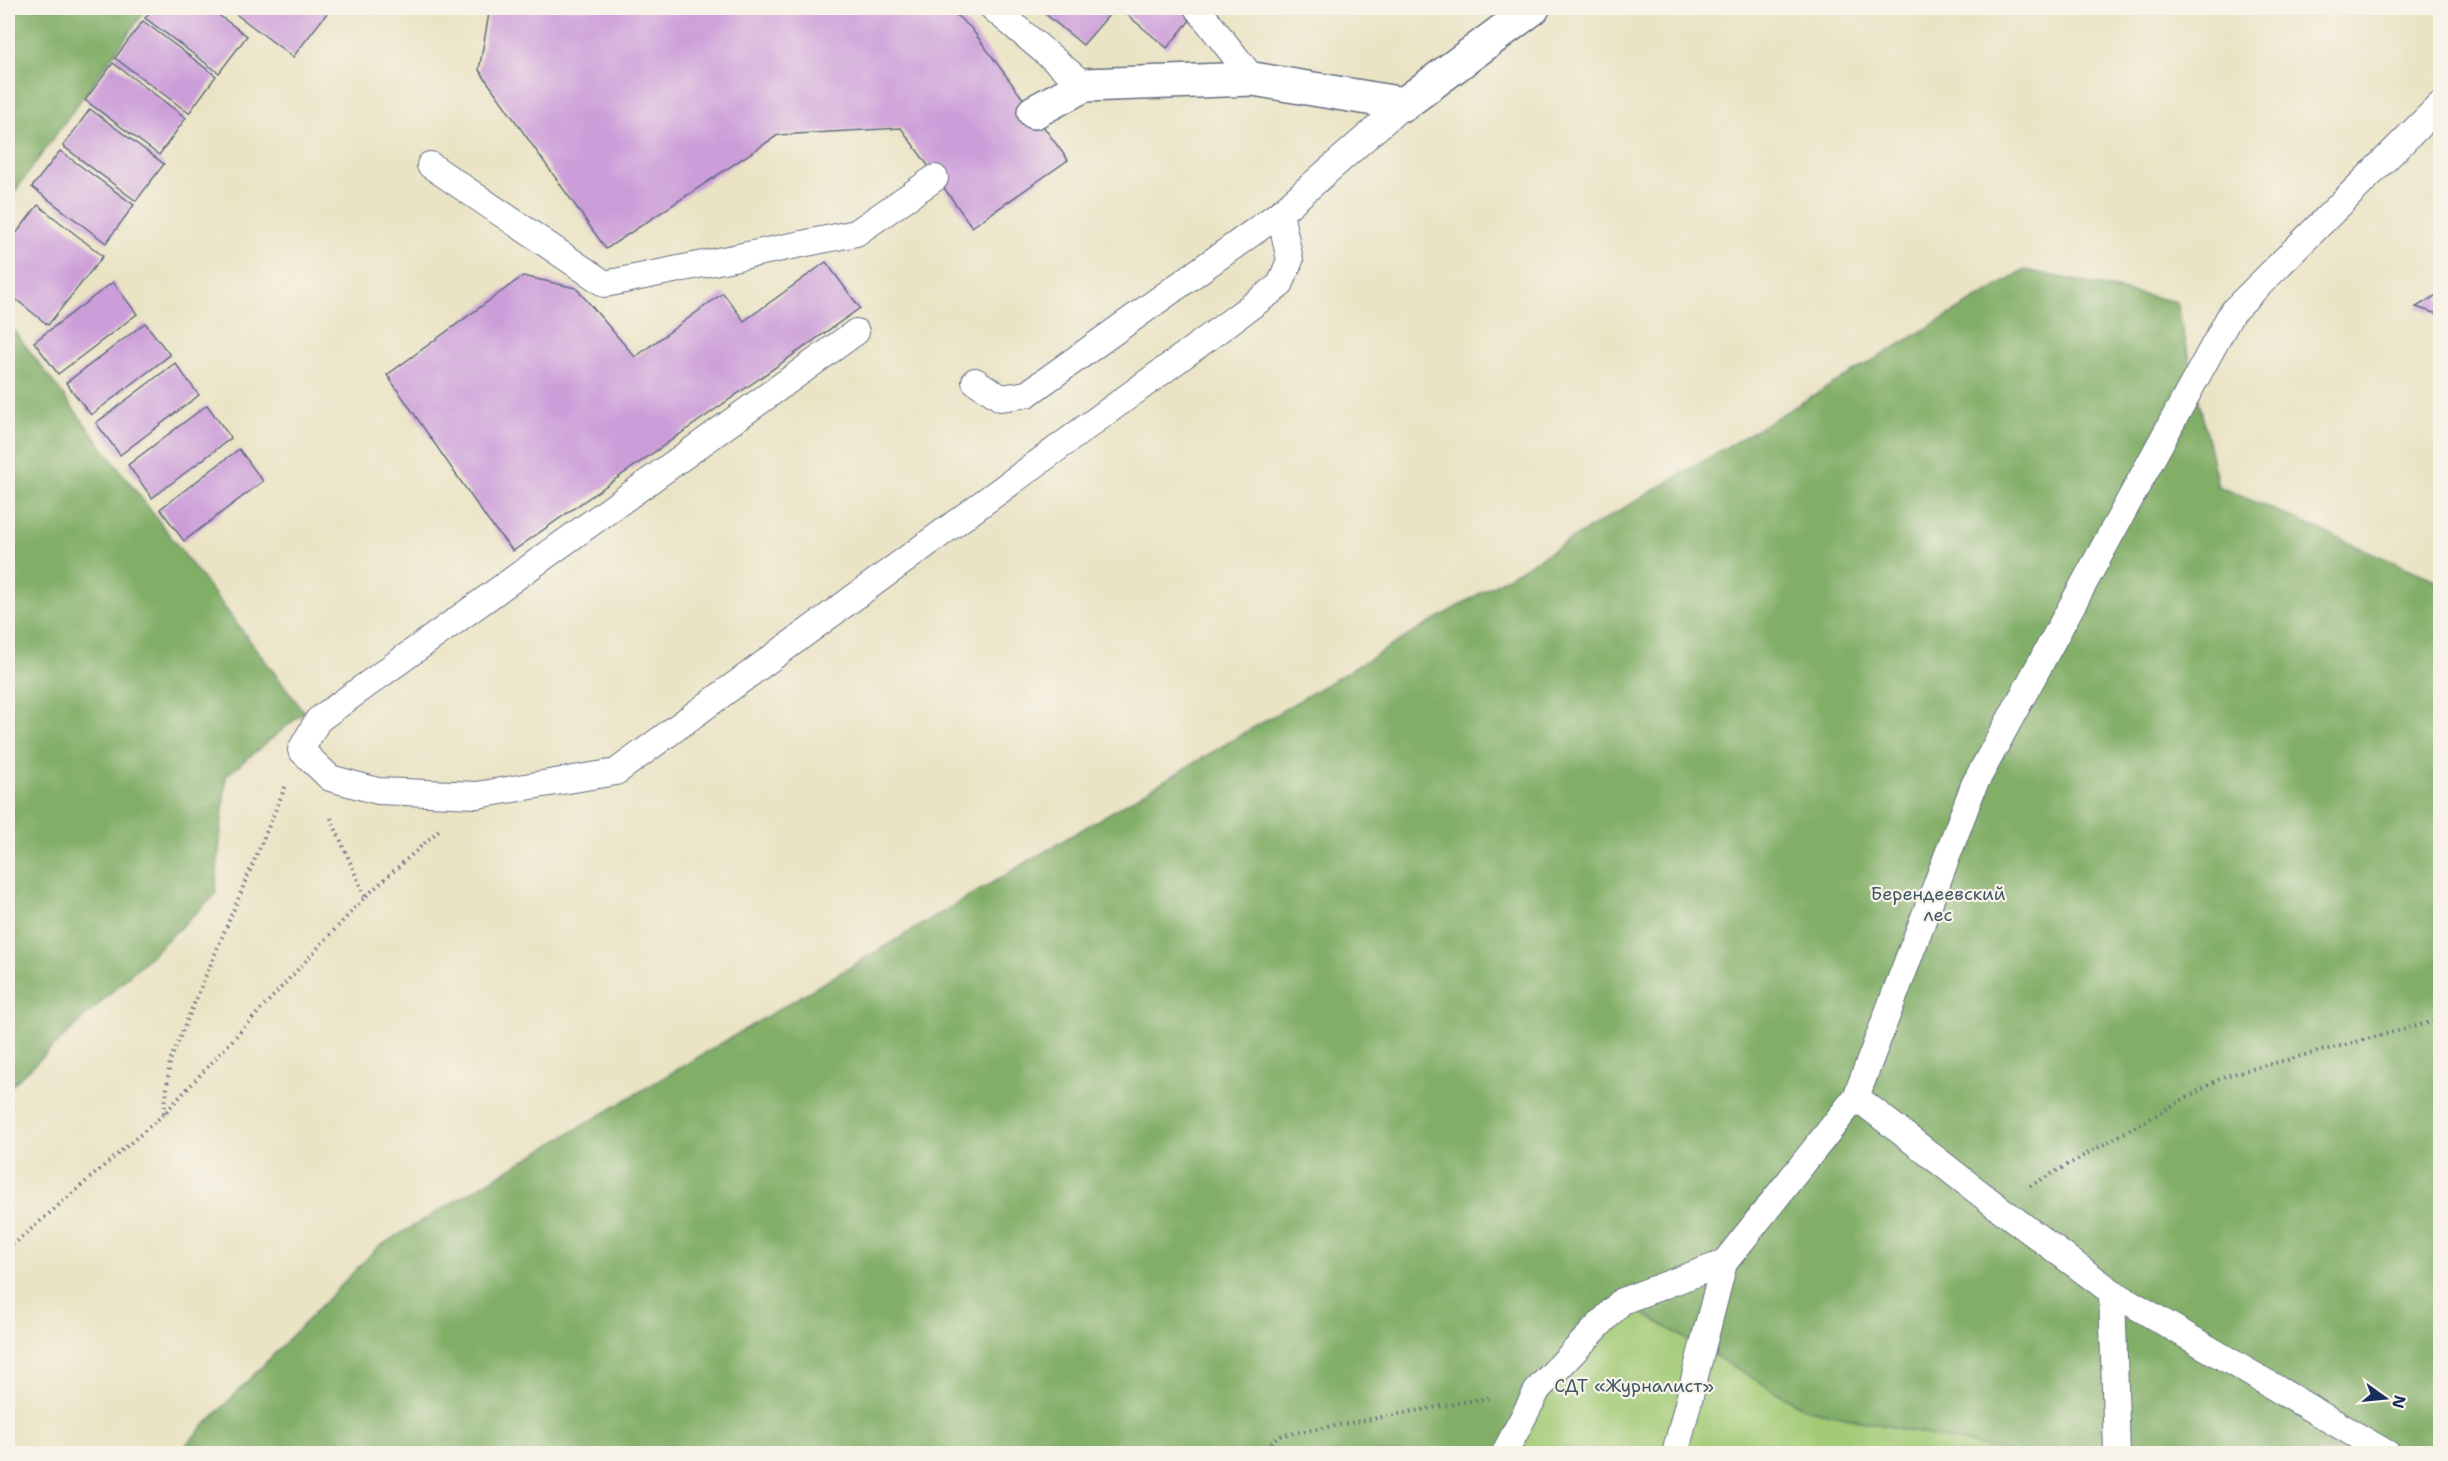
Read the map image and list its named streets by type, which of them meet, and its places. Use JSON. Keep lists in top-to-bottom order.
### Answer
{
  "parks": ["Берендеевский лес", "СДТ «Журналист»"],
  "north": "right"
}
